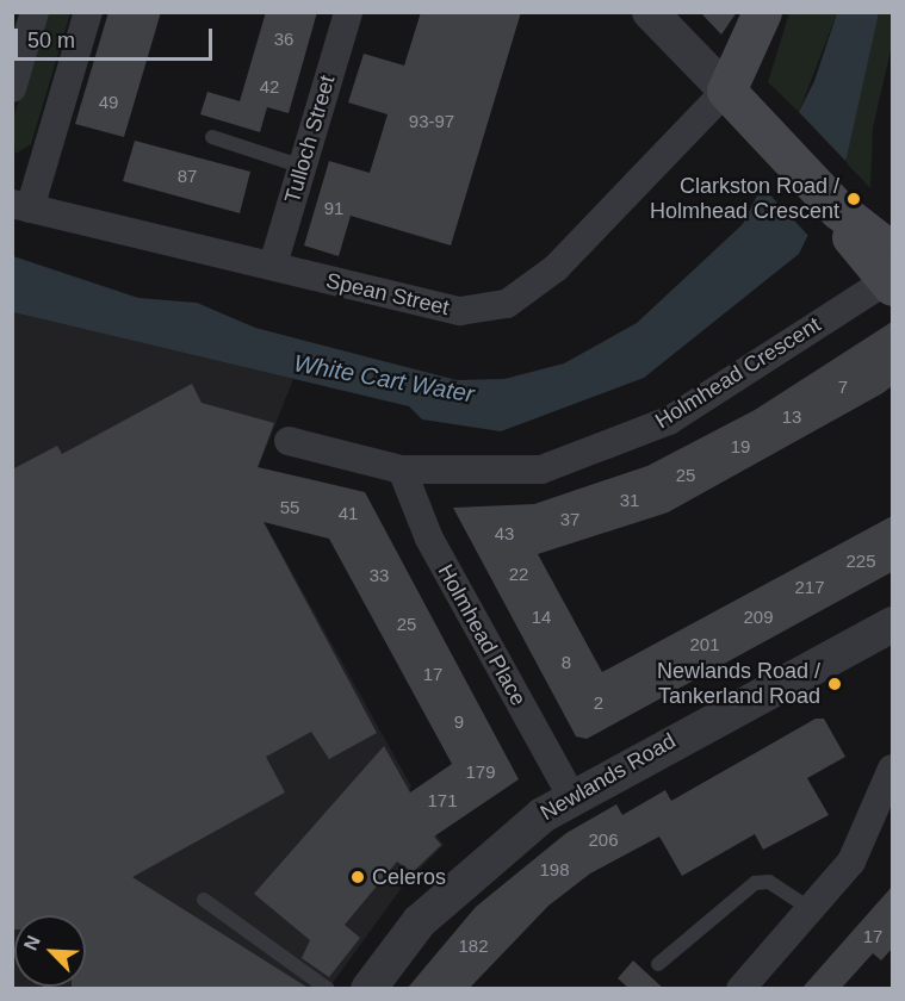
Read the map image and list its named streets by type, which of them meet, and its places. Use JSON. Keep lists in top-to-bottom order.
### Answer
{
  "streets": {
    "street": [
      "Tulloch Street",
      "Spean Street",
      "Holmhead Crescent",
      "Holmhead Place",
      "Newlands Road"
    ]
  },
  "crossings": [
    ["Tulloch Street", "Spean Street"],
    ["Holmhead Crescent", "Holmhead Place"],
    ["Holmhead Place", "Newlands Road"]
  ],
  "water": ["White Cart Water"],
  "places": ["Clarkston Road / Holmhead Crescent", "Newlands Road / Tankerland Road", "Celeros"],
  "house_numbers": [
    "36",
    "42",
    "49",
    "93-97",
    "87",
    "91",
    "7",
    "13",
    "19",
    "25",
    "31",
    "55",
    "41",
    "37",
    "43",
    "225",
    "22",
    "33",
    "217",
    "14",
    "209",
    "25",
    "201",
    "8",
    "17",
    "2",
    "9",
    "179",
    "171",
    "206",
    "198",
    "17",
    "182"
  ],
  "scale_bar": "50 m",
  "north": "top left"
}
